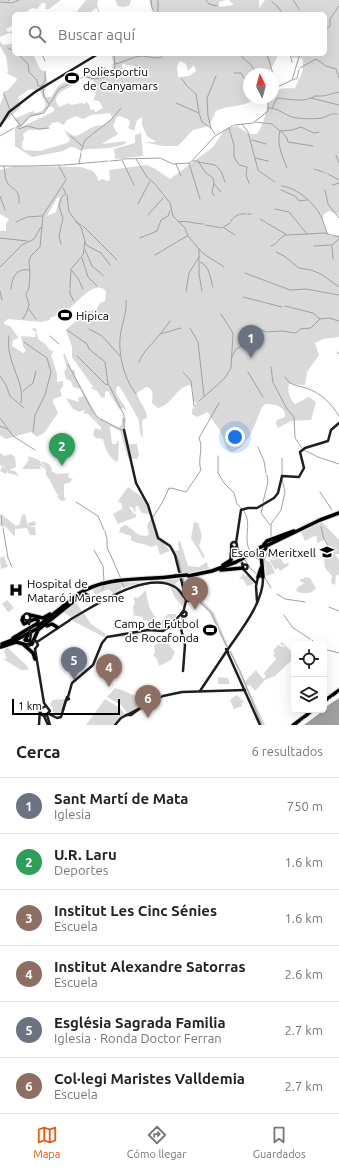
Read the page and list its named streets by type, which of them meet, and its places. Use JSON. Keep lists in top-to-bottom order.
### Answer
{
  "places": {
    "sports": ["Poliesportiu de Canyamars", "Hipica", "Camp de Fútbol de Rocafonda"],
    "school or university": ["Escola Meritxell"],
    "hospital": ["Hospital de Mataró i Maresme"]
  },
  "scale_bar": "1 km",
  "north": "top",
  "page": {
    "search": "Buscar aquí",
    "pins": [
      "1",
      "2",
      "3",
      "5",
      "4",
      "6"
    ],
    "scale": "1 km",
    "heading": ["Cerca", "6 resultados"],
    "list": [
      {
        "mark": "1",
        "name": "Sant Martí de Mata",
        "note": "Iglesia",
        "value": "750 m"
      },
      {
        "mark": "2",
        "name": "U.R. Laru",
        "note": "Deportes",
        "value": "1.6 km"
      },
      {
        "mark": "3",
        "name": "Institut Les Cinc Sénies",
        "note": "Escuela",
        "value": "1.6 km"
      },
      {
        "mark": "4",
        "name": "Institut Alexandre Satorras",
        "note": "Escuela",
        "value": "2.6 km"
      },
      {
        "mark": "5",
        "name": "Església Sagrada Familia",
        "note": "Iglesia · Ronda Doctor Ferran",
        "value": "2.7 km"
      },
      {
        "mark": "6",
        "name": "Col·legi Maristes Valldemia",
        "note": "Escuela",
        "value": "2.7 km"
      }
    ],
    "nav": ["Mapa", "Cómo llegar", "Guardados"]
  }
}
